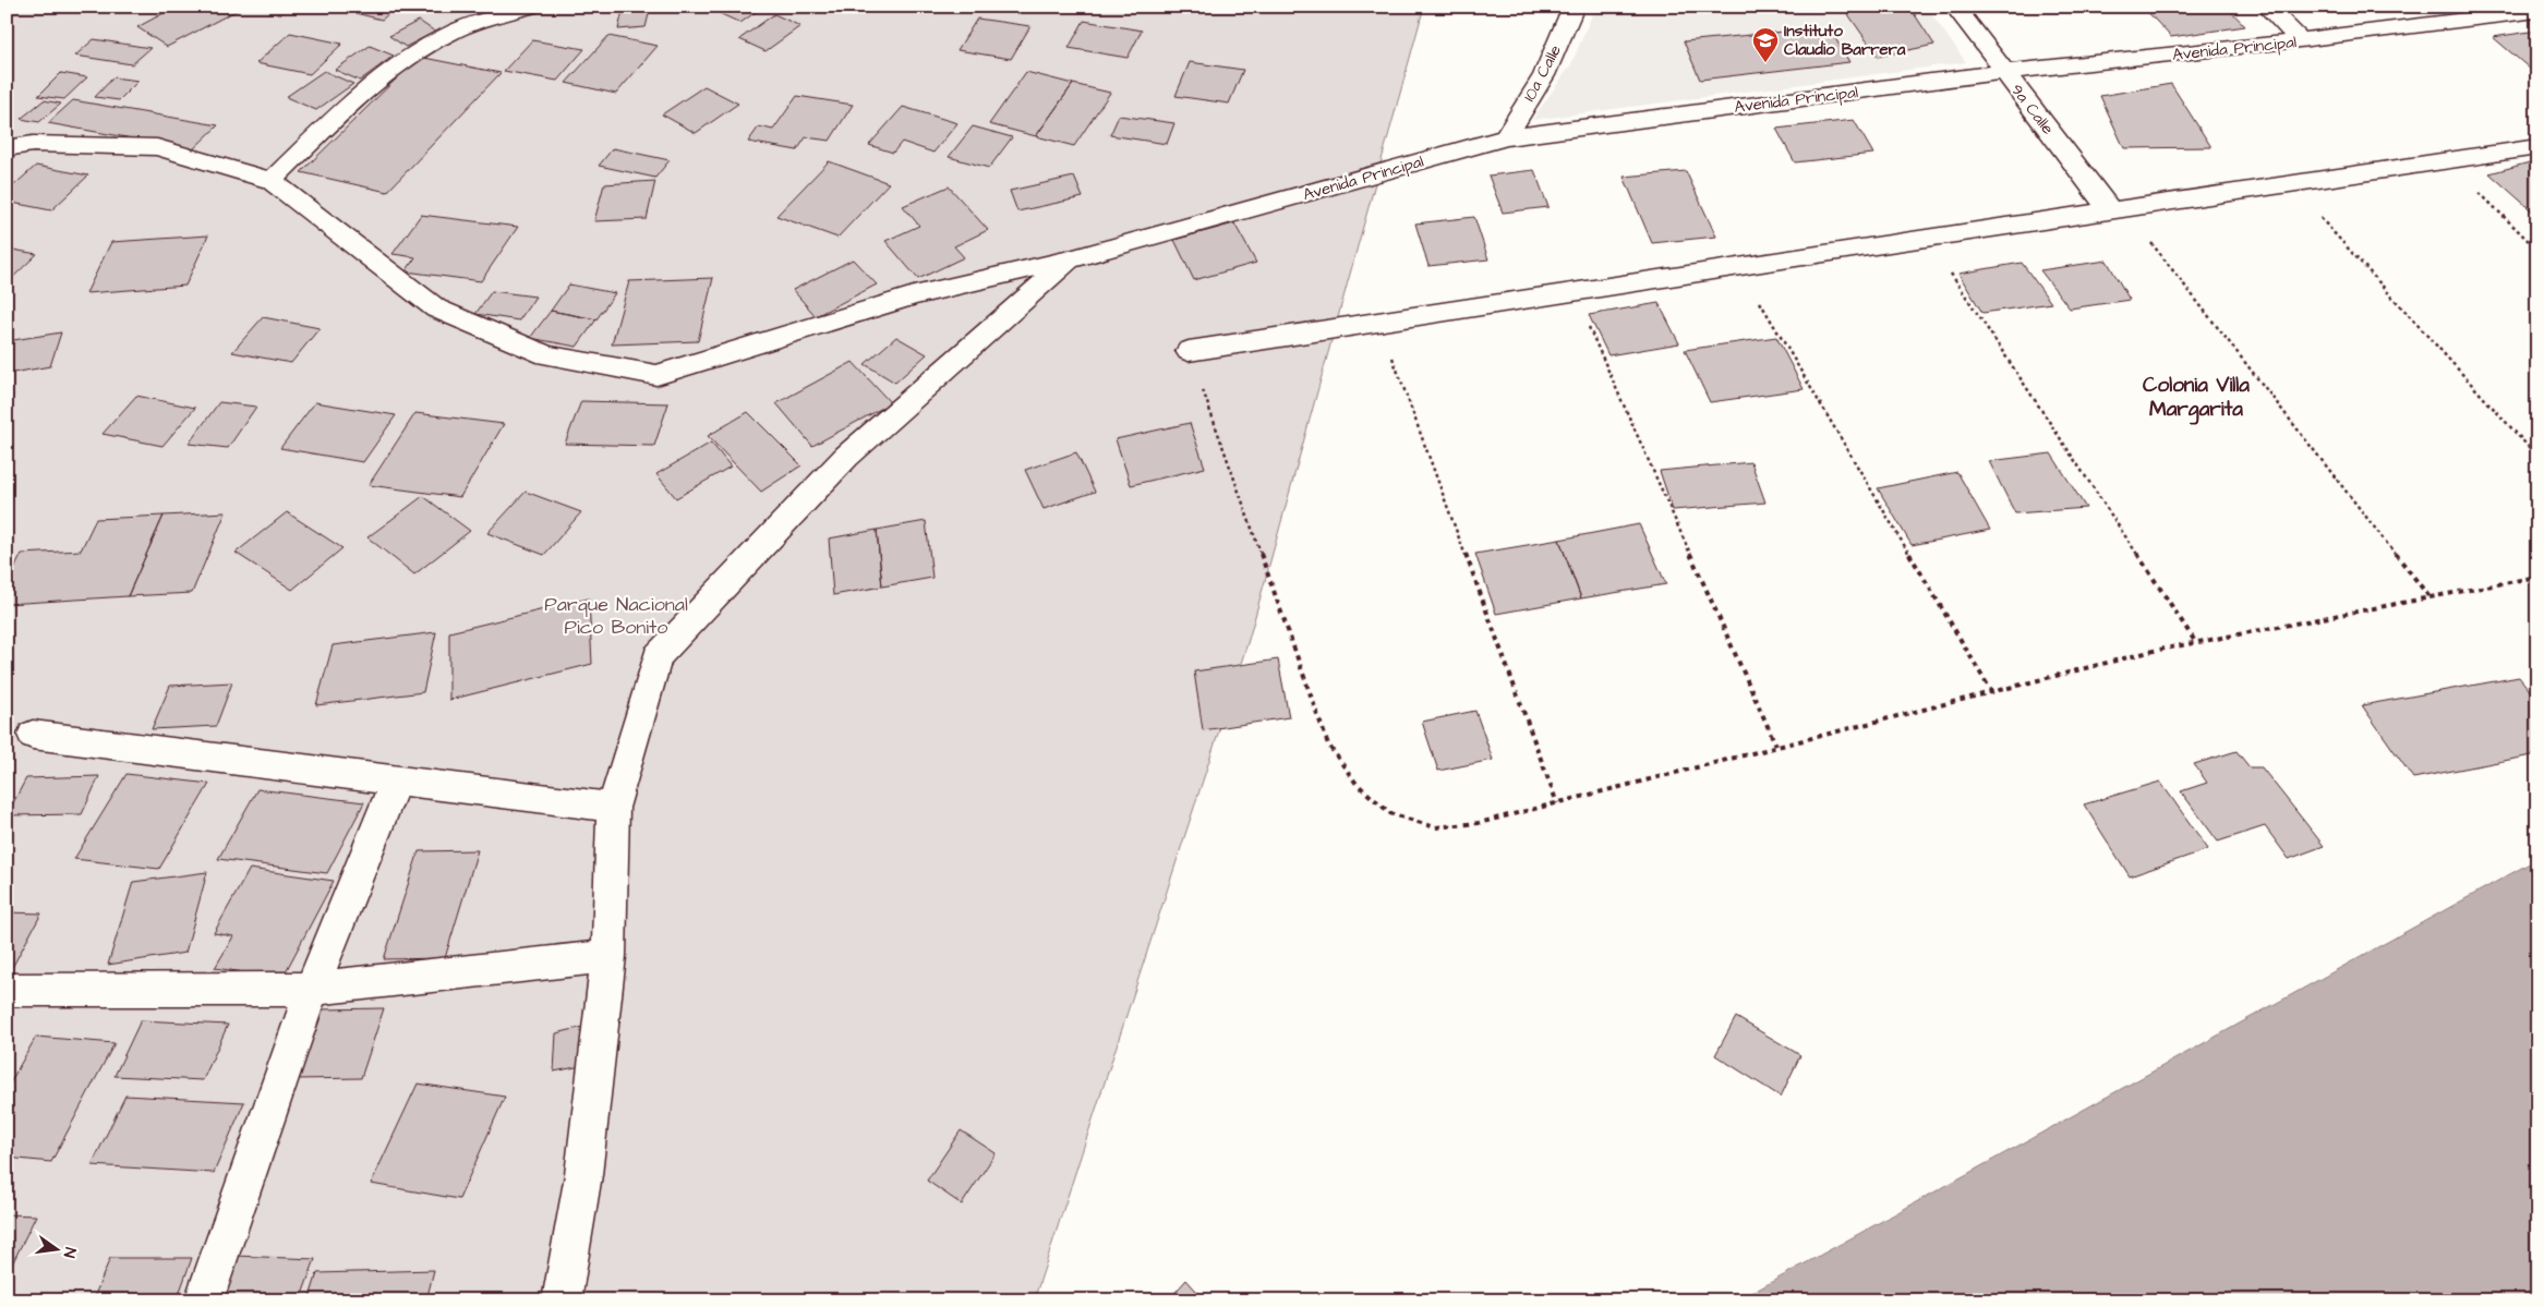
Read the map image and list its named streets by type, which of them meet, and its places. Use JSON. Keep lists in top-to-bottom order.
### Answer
{
  "streets": {
    "street": ["Avenida Principal", "10a Calle", "9a Calle"]
  },
  "crossings": [
    ["Avenida Principal", "10a Calle"],
    ["Avenida Principal", "9a Calle"]
  ],
  "districts": ["Colonia Villa Margarita"],
  "parks": ["Parque Nacional Pico Bonito"],
  "places": {
    "school or university": ["Instituto Claudio Barrera"]
  },
  "north": "right"
}
